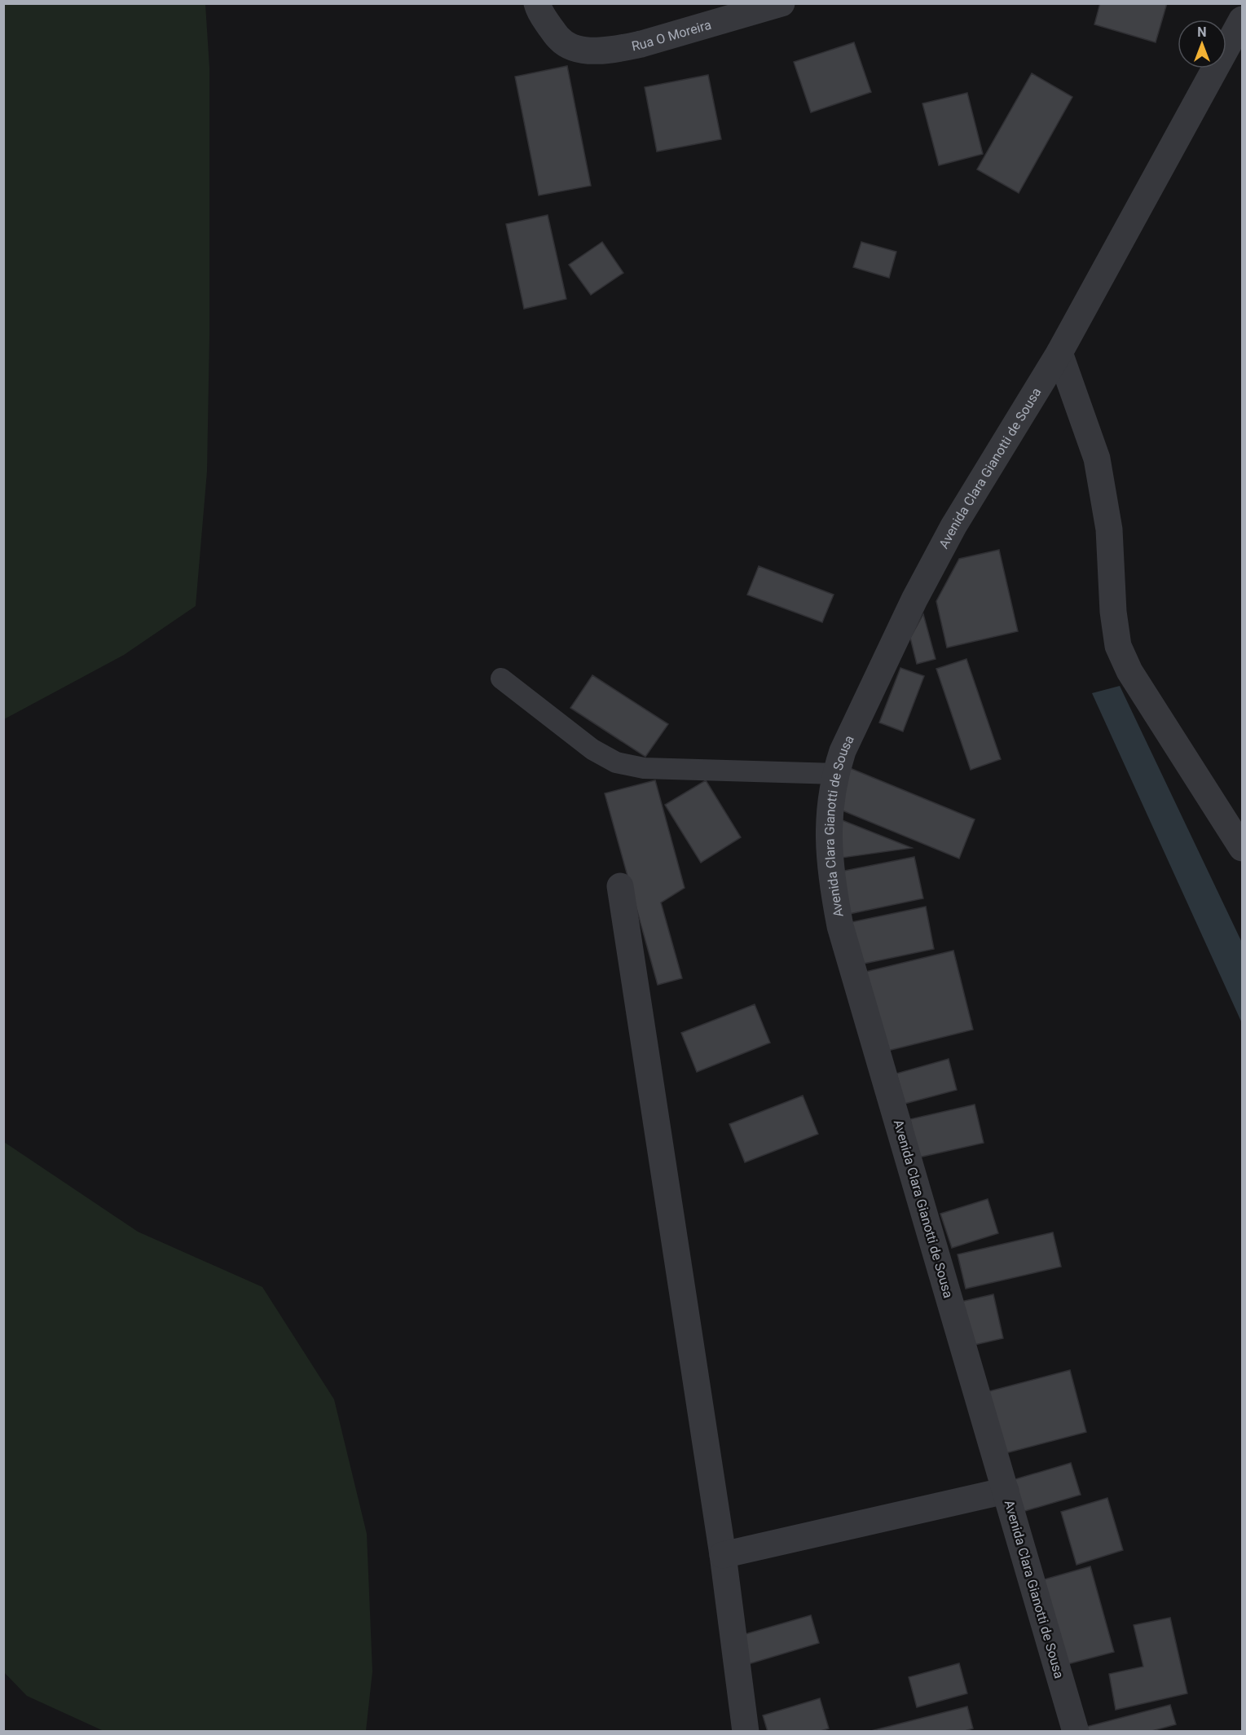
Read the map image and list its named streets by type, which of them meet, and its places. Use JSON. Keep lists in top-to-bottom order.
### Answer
{
  "streets": {
    "street": ["Rua O Moreira", "Avenida Clara Gianotti de Sousa"]
  },
  "north": "top"
}
